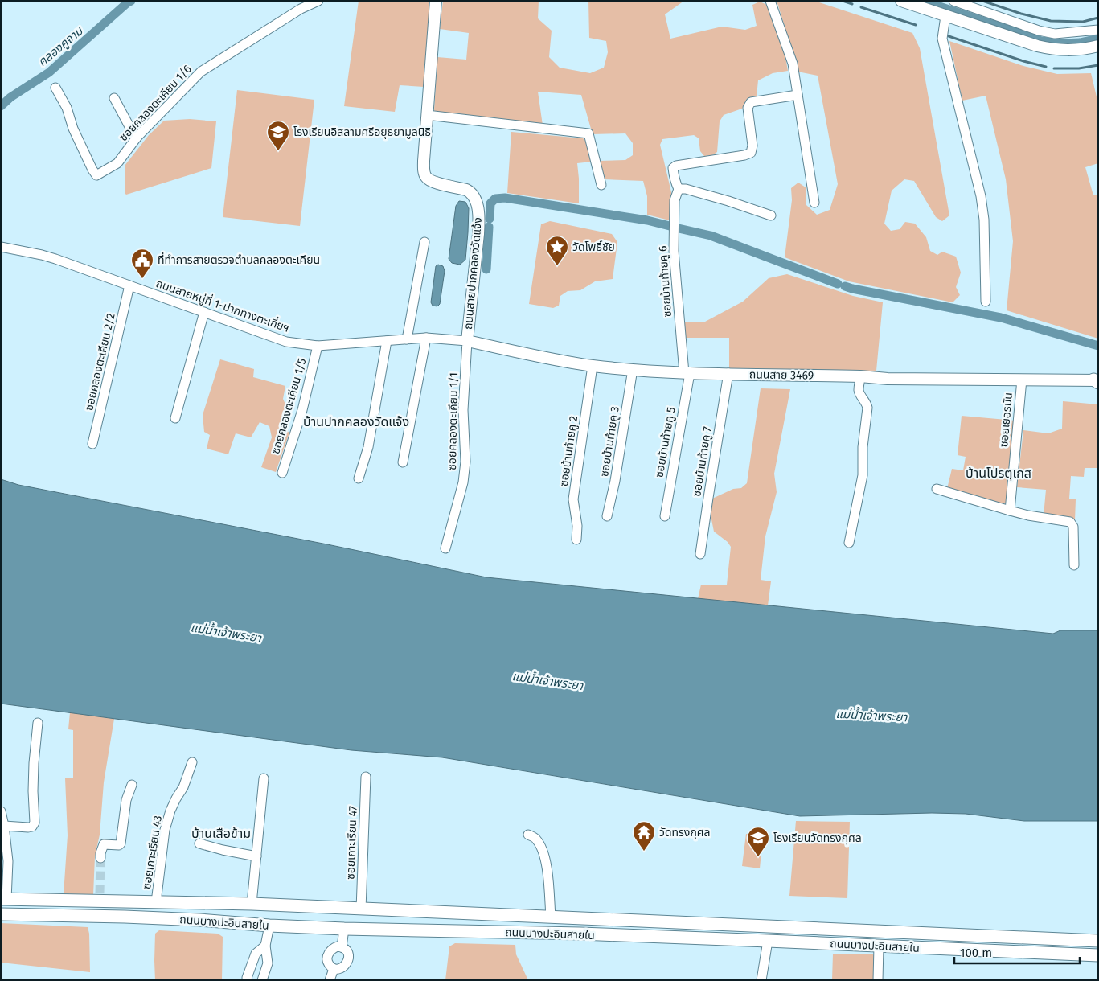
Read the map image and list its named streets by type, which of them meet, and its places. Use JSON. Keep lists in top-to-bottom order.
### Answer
{
  "streets": {
    "main road": ["ถนนบางปะอินสายใน"],
    "street": [
      "ซอยคลองตะเคียน 1/6",
      "ถนนสายปากคลองวัดแจ้ง",
      "ซอยบ้านท้ายคู 6",
      "ถนนสายหมู่ที่ 1-ปากทางตะเกี่ยฯ",
      "ซอยคลองตะเคียน 2/2",
      "ถนนสาย 3469",
      "ซอยคลองตะเคียน 1/5",
      "ซอยเยอรมัน",
      "ซอยคลองตะเคียน 1/1",
      "ซอยบ้านท้ายคู 3",
      "ซอยบ้านท้ายคู 5",
      "ซอยบ้านท้ายคู 2",
      "ซอยบ้านท้ายคู 7",
      "ซอยเกาะเรียน 47",
      "ซอยเกาะเรียน 43"
    ]
  },
  "crossings": [
    ["ถนนสายปากคลองวัดแจ้ง", "ถนนสายหมู่ที่ 1-ปากทางตะเกี่ยฯ"],
    ["ถนนสายปากคลองวัดแจ้ง", "ถนนสาย 3469"],
    ["ถนนสายปากคลองวัดแจ้ง", "ซอยคลองตะเคียน 1/1"],
    ["ซอยบ้านท้ายคู 6", "ถนนสาย 3469"],
    ["ซอยบ้านท้ายคู 6", "ซอยบ้านท้ายคู 5"],
    ["ถนนสายหมู่ที่ 1-ปากทางตะเกี่ยฯ", "ซอยคลองตะเคียน 2/2"],
    ["ถนนสายหมู่ที่ 1-ปากทางตะเกี่ยฯ", "ถนนสาย 3469"],
    ["ถนนสายหมู่ที่ 1-ปากทางตะเกี่ยฯ", "ซอยคลองตะเคียน 1/5"],
    ["ถนนสายหมู่ที่ 1-ปากทางตะเกี่ยฯ", "ซอยคลองตะเคียน 1/1"],
    ["ถนนสาย 3469", "ซอยเยอรมัน"],
    ["ถนนสาย 3469", "ซอยคลองตะเคียน 1/1"],
    ["ถนนสาย 3469", "ซอยบ้านท้ายคู 3"],
    ["ถนนสาย 3469", "ซอยบ้านท้ายคู 5"],
    ["ถนนสาย 3469", "ซอยบ้านท้ายคู 2"],
    ["ถนนสาย 3469", "ซอยบ้านท้ายคู 7"],
    ["ซอยเกาะเรียน 47", "ถนนบางปะอินสายใน"],
    ["ซอยเกาะเรียน 43", "ถนนบางปะอินสายใน"]
  ],
  "districts": ["บ้านปากคลองวัดแจ้ง", "บ้านโปรตุเกส", "บ้านเสือข้าม"],
  "water": ["คลองคูจาม", "แม่น้ำเจ้าพระยา"],
  "places": {
    "school or university": ["โรงเรียนอิสลามศรีอยุธยามูลนิธิ", "โรงเรียนวัดทรงกุศล"],
    "place": ["วัดโพธิ์ชัย"],
    "public building": ["ที่ทำการสายตรวจตำบลคลองตะเคียน"],
    "temple": ["วัดทรงกุศล"]
  },
  "scale_bar": "100 m"
}
